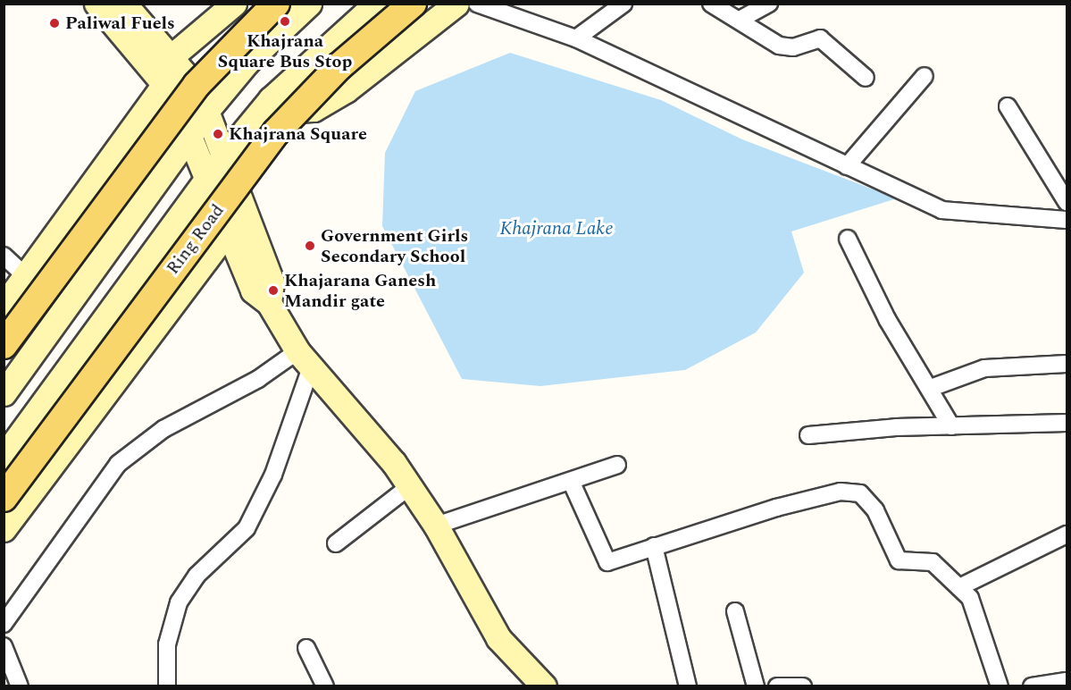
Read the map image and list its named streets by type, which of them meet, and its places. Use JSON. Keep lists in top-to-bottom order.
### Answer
{
  "streets": {
    "main road": ["Ring Road"]
  },
  "water": ["Khajrana Lake"],
  "places": [
    "Khajrana Square Bus Stop",
    "Paliwal Fuels",
    "Khajrana Square",
    "Government Girls Secondary School",
    "Khajarana Ganesh Mandir gate"
  ]
}
